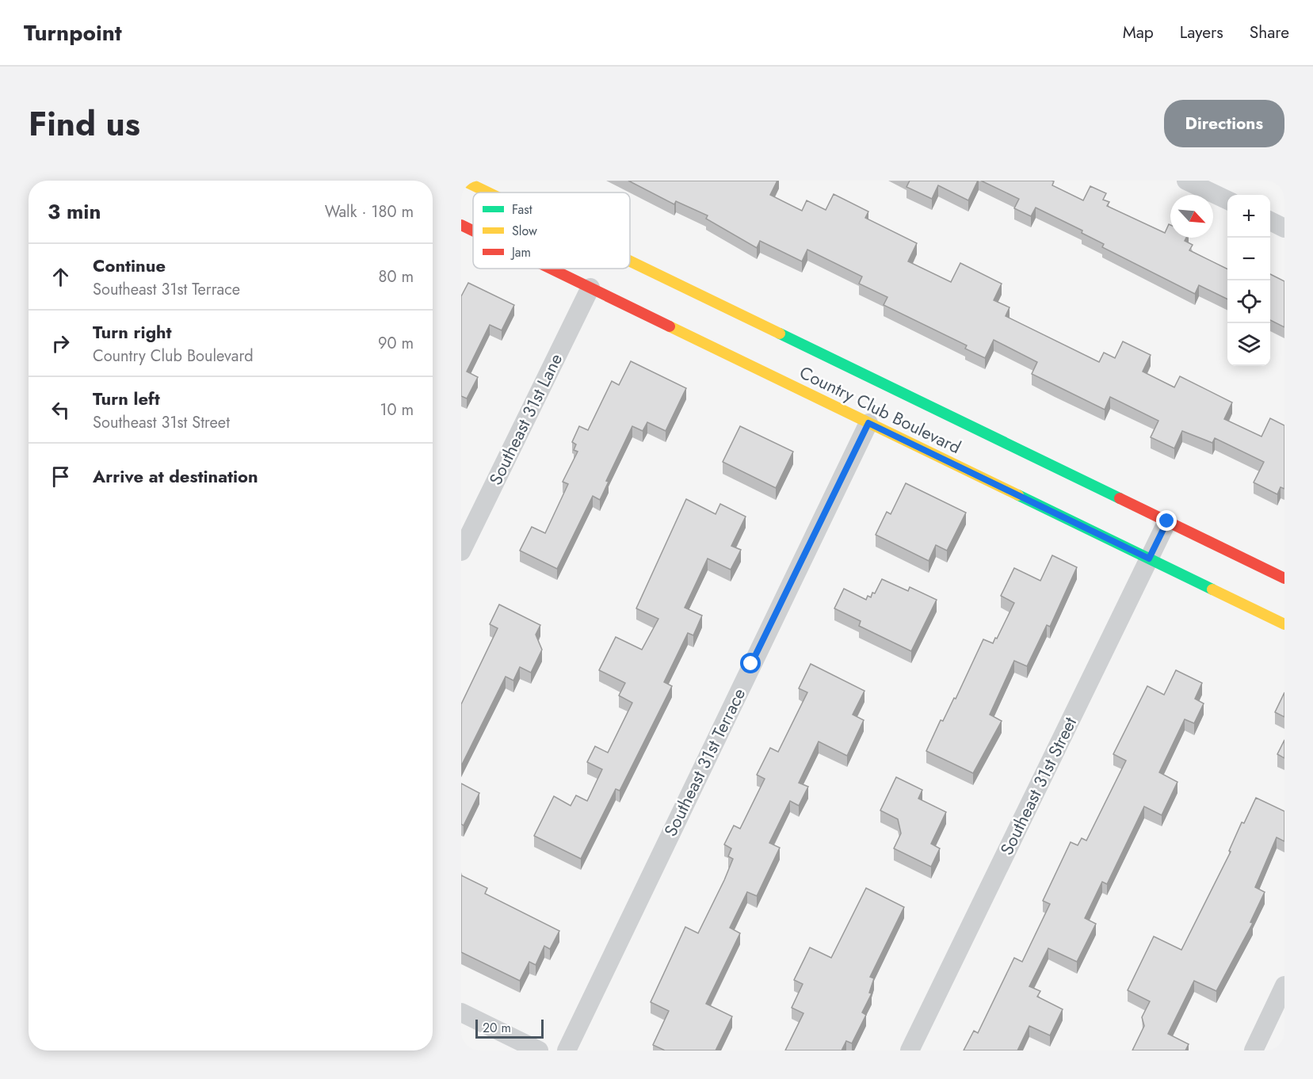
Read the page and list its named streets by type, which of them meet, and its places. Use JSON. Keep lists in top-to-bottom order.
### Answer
{
  "streets": {
    "main road": ["Country Club Boulevard"],
    "street": ["Southeast 31st Lane", "Southeast 31st Terrace", "Southeast 31st Street"]
  },
  "crossings": [
    ["Country Club Boulevard", "Southeast 31st Lane"],
    ["Country Club Boulevard", "Southeast 31st Terrace"],
    ["Country Club Boulevard", "Southeast 31st Street"]
  ],
  "legend": ["Fast", "Slow", "Jam"],
  "scale_bar": "20 m",
  "north": "bottom right",
  "page": {
    "header": "Turnpoint",
    "nav": ["Map", "Layers", "Share"],
    "title": "Find us",
    "buttons": "Directions",
    "heading": ["3 min", "Walk · 180 m"],
    "map_buttons": ["+", "−"],
    "list": [
      ["Continue", "Southeast 31st Terrace", "80 m"],
      ["Turn right", "Country Club Boulevard", "90 m"],
      ["Turn left", "Southeast 31st Street", "10 m"],
      "Arrive at destination"
    ],
    "scale": "20 m"
  }
}
